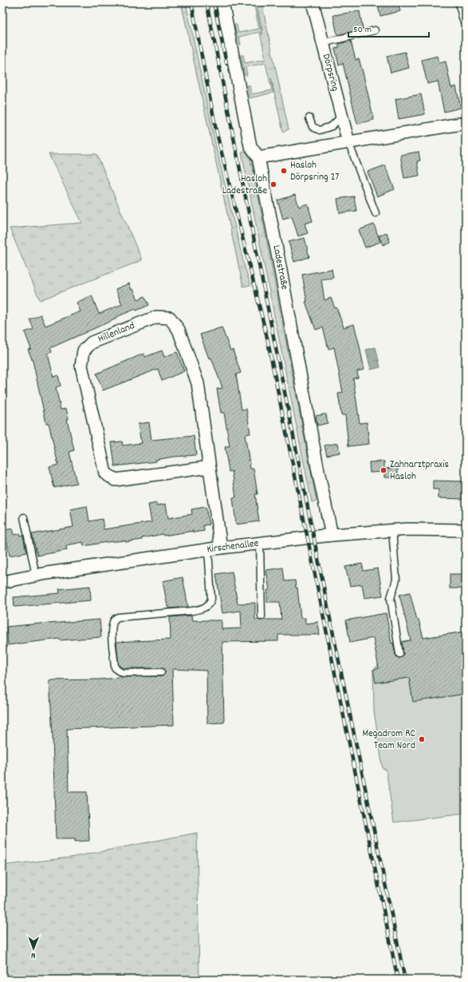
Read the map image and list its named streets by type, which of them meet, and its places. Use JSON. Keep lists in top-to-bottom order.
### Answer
{
  "streets": {
    "street": [
      "Dörpsring",
      "Ladestraße",
      "Hillenland",
      "Kirschenallee"
    ]
  },
  "crossings": [
    ["Ladestraße", "Kirschenallee"],
    ["Hillenland", "Kirschenallee"]
  ],
  "places": [
    "Hasloh Dörpsring 27",
    "Hasloh Ladestraße",
    "Zahnarztpraxis Hasloh",
    "Megadrom RC Team Nord"
  ],
  "scale_bar": "50 m",
  "north": "bottom"
}
